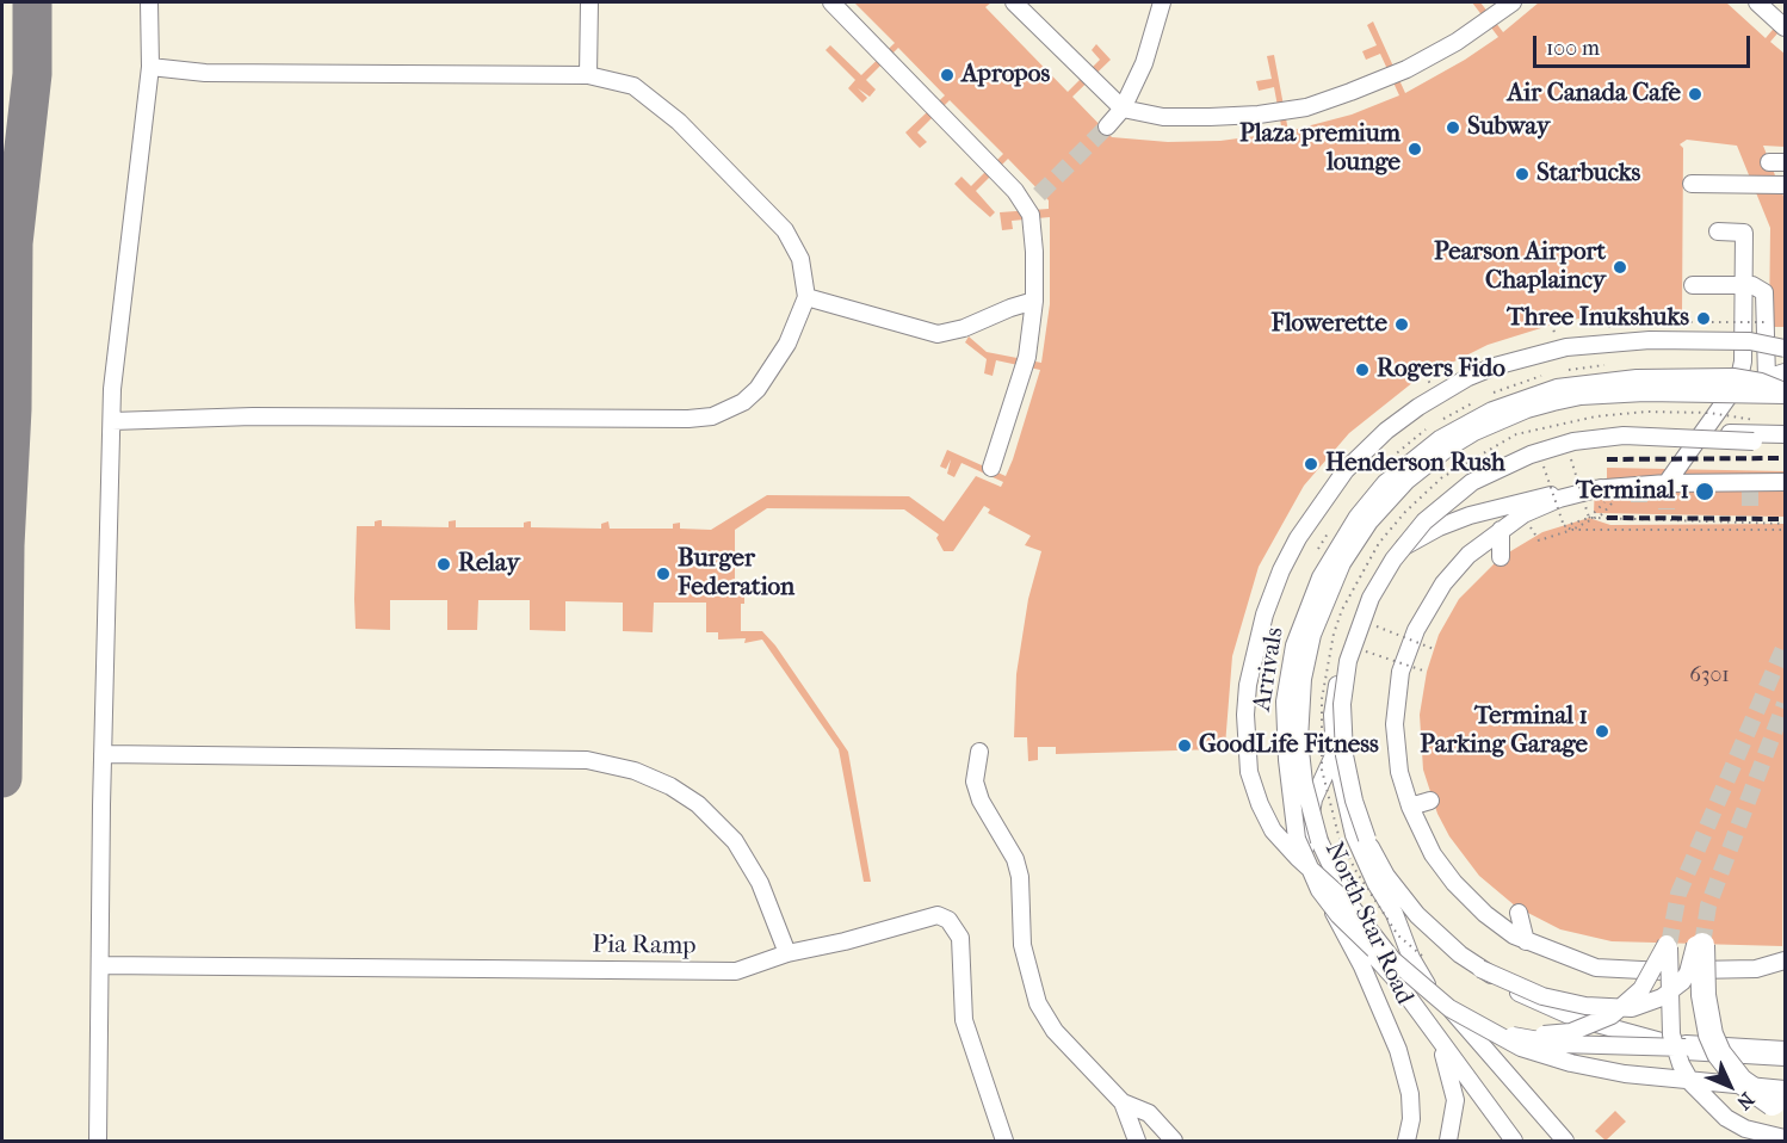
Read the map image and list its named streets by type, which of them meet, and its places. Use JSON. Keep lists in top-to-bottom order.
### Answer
{
  "streets": {
    "street": ["Arrivals", "North Star Road", "Pia Ramp"]
  },
  "places": [
    "Apropos",
    "Air Canada Cafe",
    "Subway",
    "Plaza premium lounge",
    "Starbucks",
    "Pearson Airport Chaplaincy",
    "Three Inukshuks",
    "Flowerette",
    "Rogers Fido",
    "Henderson Rush",
    "Terminal 1",
    "Relay",
    "Burger Federation",
    "Terminal 1 Parking Garage",
    "GoodLife Fitness"
  ],
  "house_numbers": ["6301"],
  "scale_bar": "100 m",
  "north": "bottom right"
}
